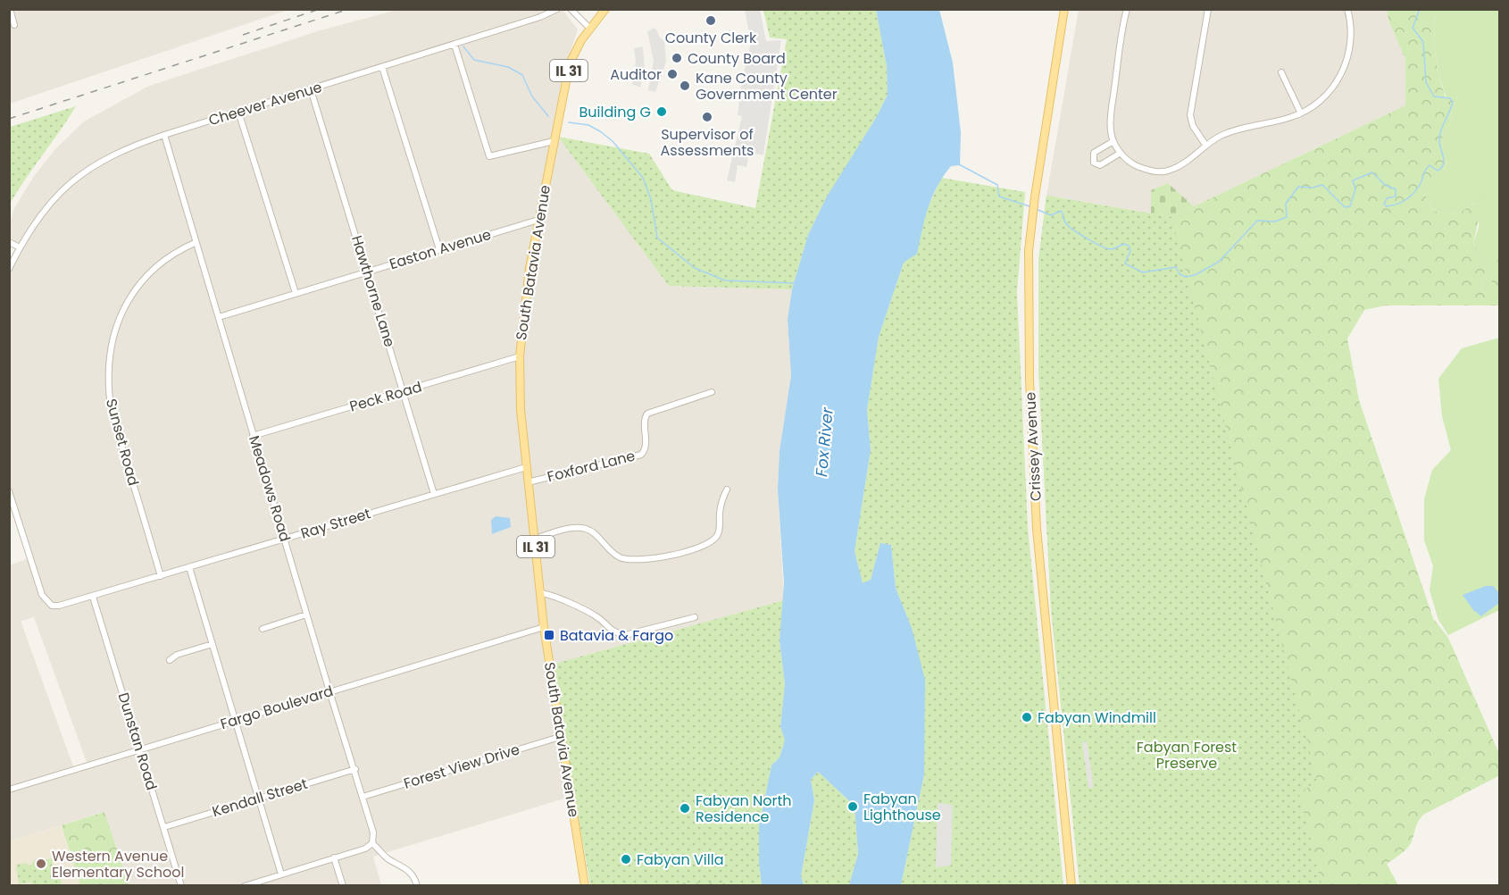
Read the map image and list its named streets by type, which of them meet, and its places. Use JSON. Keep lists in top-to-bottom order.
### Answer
{
  "streets": {
    "main road": ["IL 31", "South Batavia Avenue", "Crissey Avenue"],
    "street": [
      "Cheever Avenue",
      "Easton Avenue",
      "Hawthorne Lane",
      "Peck Road",
      "Sunset Road",
      "Foxford Lane",
      "Meadows Road",
      "Ray Street",
      "Fargo Boulevard",
      "Dunstan Road",
      "Forest View Drive",
      "Kendall Street"
    ]
  },
  "crossings": [
    ["Cheever Avenue", "Hawthorne Lane"],
    ["Cheever Avenue", "Meadows Road"],
    ["Easton Avenue", "South Batavia Avenue"],
    ["Easton Avenue", "Hawthorne Lane"],
    ["Easton Avenue", "Meadows Road"],
    ["South Batavia Avenue", "Peck Road"],
    ["South Batavia Avenue", "Foxford Lane"],
    ["South Batavia Avenue", "Ray Street"],
    ["South Batavia Avenue", "Fargo Boulevard"],
    ["South Batavia Avenue", "Forest View Drive"],
    ["Hawthorne Lane", "Peck Road"],
    ["Hawthorne Lane", "Ray Street"],
    ["Peck Road", "Meadows Road"],
    ["Sunset Road", "Meadows Road"],
    ["Sunset Road", "Ray Street"],
    ["Meadows Road", "Ray Street"],
    ["Meadows Road", "Fargo Boulevard"],
    ["Meadows Road", "Forest View Drive"],
    ["Meadows Road", "Kendall Street"],
    ["Ray Street", "Dunstan Road"],
    ["Fargo Boulevard", "Dunstan Road"],
    ["Dunstan Road", "Kendall Street"]
  ],
  "water": ["Fox River"],
  "parks": ["Fabyan Forest Preserve"],
  "places": {
    "other": [
      "County Clerk",
      "County Board",
      "Auditor",
      "Kane County Government Center",
      "Building G",
      "Supervisor of Assessments",
      "Fabyan Windmill",
      "Fabyan Lighthouse",
      "Fabyan North Residence",
      "Fabyan Villa",
      "Western Avenue Elementary School"
    ],
    "transit": ["Batavia & Fargo"]
  }
}
